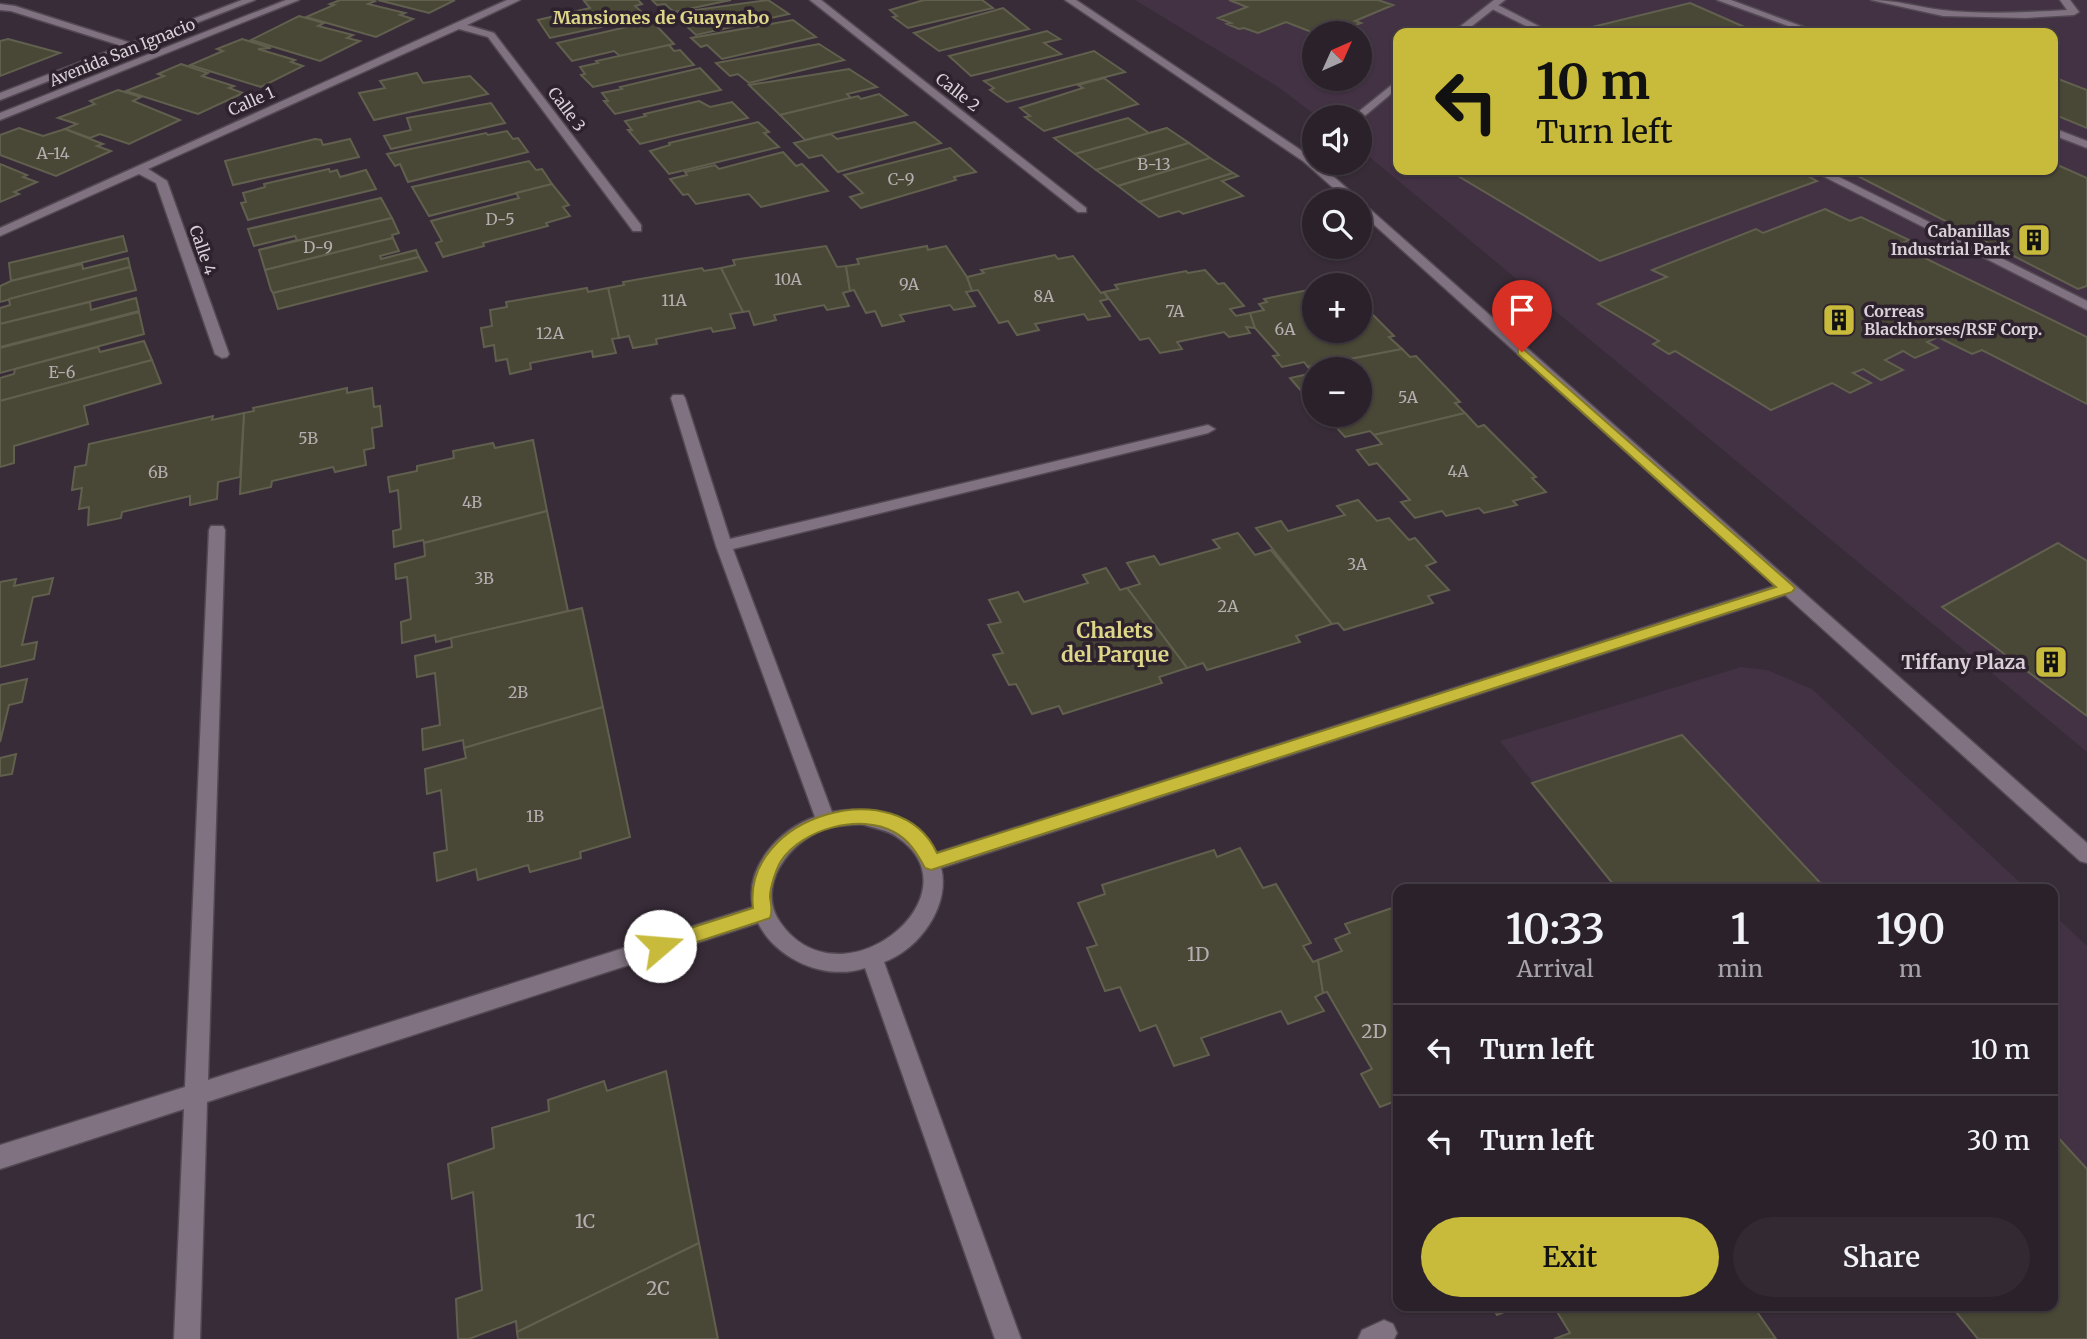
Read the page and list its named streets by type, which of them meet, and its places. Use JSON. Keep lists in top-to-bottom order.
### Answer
{
  "streets": {
    "street": [
      "Avenida San Ignacio",
      "Calle 2",
      "Calle 1",
      "Calle 3",
      "Calle 4"
    ]
  },
  "crossings": [
    ["Calle 1", "Calle 3"],
    ["Calle 1", "Calle 4"]
  ],
  "districts": ["Mansiones de Guaynabo", "Chalets del Parque"],
  "places": {
    "building": ["Cabanillas Industrial Park", "Correas Blackhorses/RSF Corp.", "Tiffany Plaza"]
  },
  "house_numbers": [
    "A-14",
    "B-13",
    "C-9",
    "D-5",
    "D-9",
    "10A",
    "9A",
    "8A",
    "11A",
    "7A",
    "6A",
    "12A",
    "E-6",
    "5A",
    "5B",
    "4A",
    "6B",
    "4B",
    "3A",
    "3B",
    "2A",
    "2B",
    "1B",
    "1D",
    "2D",
    "1C",
    "2C"
  ],
  "north": "top right",
  "page": {
    "map_buttons": ["+", "−"],
    "turn": ["10 m", "Turn left"],
    "eta": [
      "10:33",
      "Arrival",
      "1",
      "min",
      "190",
      "m"
    ],
    "list": [
      {
        "name": "Turn left",
        "value": "10 m"
      },
      {
        "name": "Turn left",
        "value": "30 m"
      }
    ],
    "buttons": ["Exit", "Share"]
  }
}
